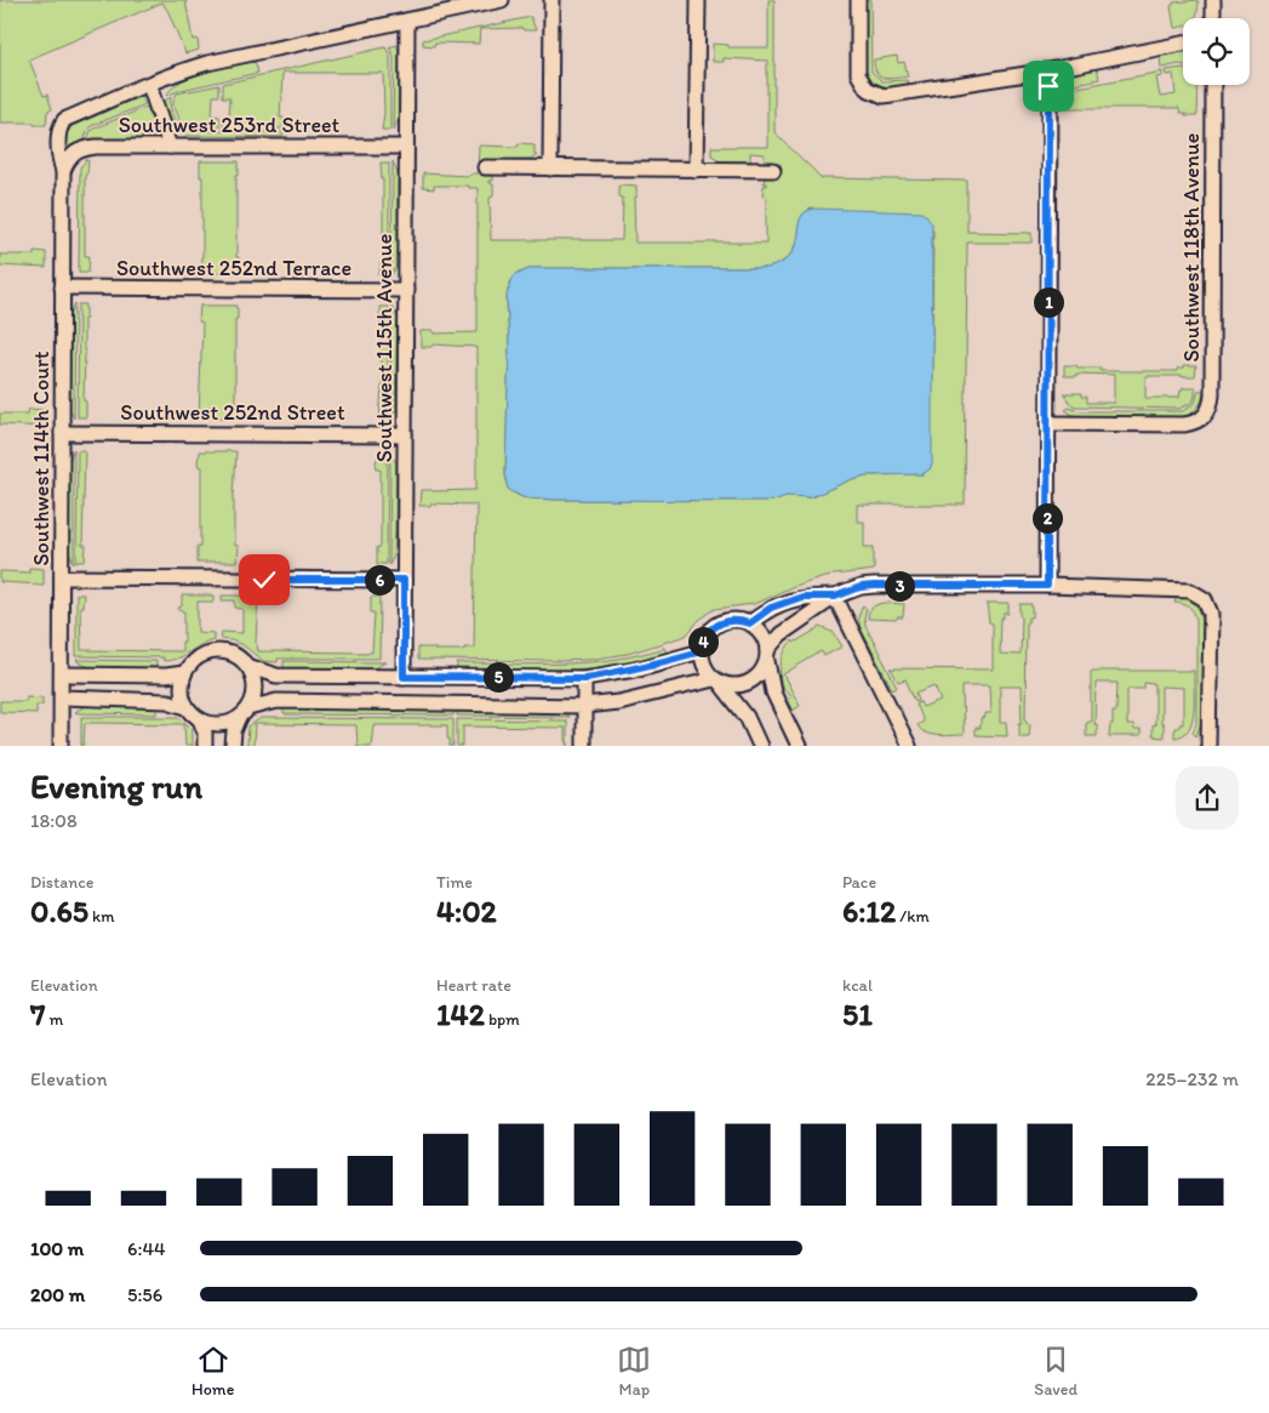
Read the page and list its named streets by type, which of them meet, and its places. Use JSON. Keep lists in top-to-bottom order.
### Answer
{
  "streets": {
    "street": [
      "Southwest 253rd Street",
      "Southwest 118th Avenue",
      "Southwest 252nd Terrace",
      "Southwest 115th Avenue",
      "Southwest 252nd Street",
      "Southwest 114th Court"
    ]
  },
  "crossings": [
    ["Southwest 253rd Street", "Southwest 115th Avenue"],
    ["Southwest 253rd Street", "Southwest 114th Court"],
    ["Southwest 252nd Terrace", "Southwest 115th Avenue"],
    ["Southwest 252nd Terrace", "Southwest 114th Court"],
    ["Southwest 115th Avenue", "Southwest 252nd Street"],
    ["Southwest 115th Avenue", "Southwest 114th Court"],
    ["Southwest 252nd Street", "Southwest 114th Court"]
  ],
  "page": {
    "pins": [
      "1",
      "2",
      "6",
      "3",
      "4",
      "5"
    ],
    "heading": ["Evening run", "18:08"],
    "stats": [
      ["Distance", "0.65 km"],
      ["Time", "4:02"],
      ["Pace", "6:12 /km"],
      ["Elevation", "7 m"],
      ["Heart rate", "142 bpm"],
      ["kcal", "51"]
    ],
    "chart": ["Elevation", "225–232 m"],
    "list": [
      {
        "name": "100 m",
        "note": "6:44"
      },
      {
        "name": "200 m",
        "note": "5:56"
      }
    ],
    "tabs": ["Home", "Map", "Saved"]
  }
}
